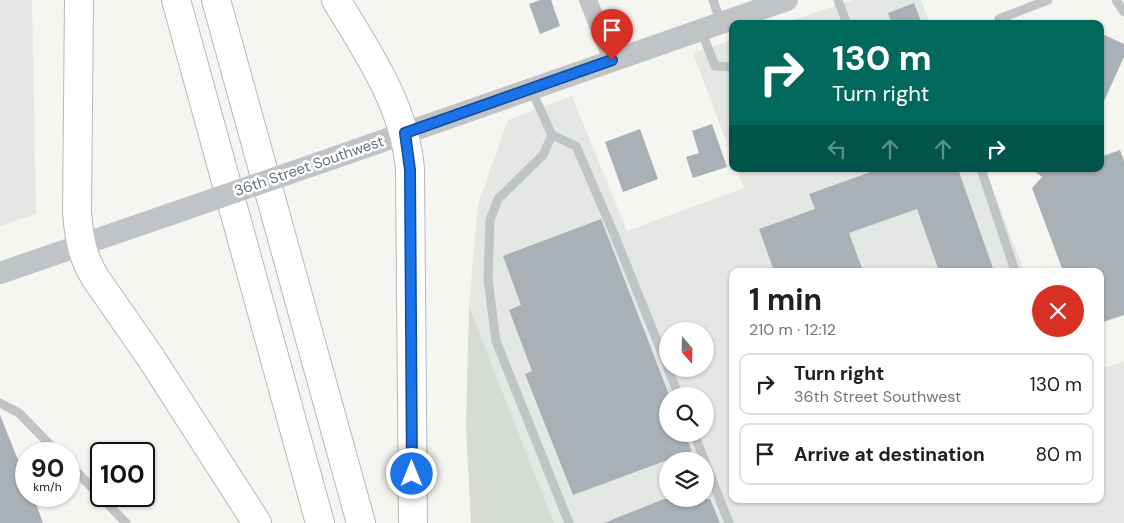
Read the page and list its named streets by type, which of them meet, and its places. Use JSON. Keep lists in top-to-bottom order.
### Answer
{
  "streets": {
    "street": ["36th Street Southwest"]
  },
  "north": "bottom",
  "page": {
    "turn": ["130 m", "Turn right"],
    "heading": ["1 min", "210 m · 12:12"],
    "list": [
      {
        "name": "Turn right",
        "note": "36th Street Southwest",
        "value": "130 m"
      },
      {
        "name": "Arrive at destination",
        "value": "80 m"
      }
    ],
    "speed": "90 km/h",
    "limit": "100"
  }
}
